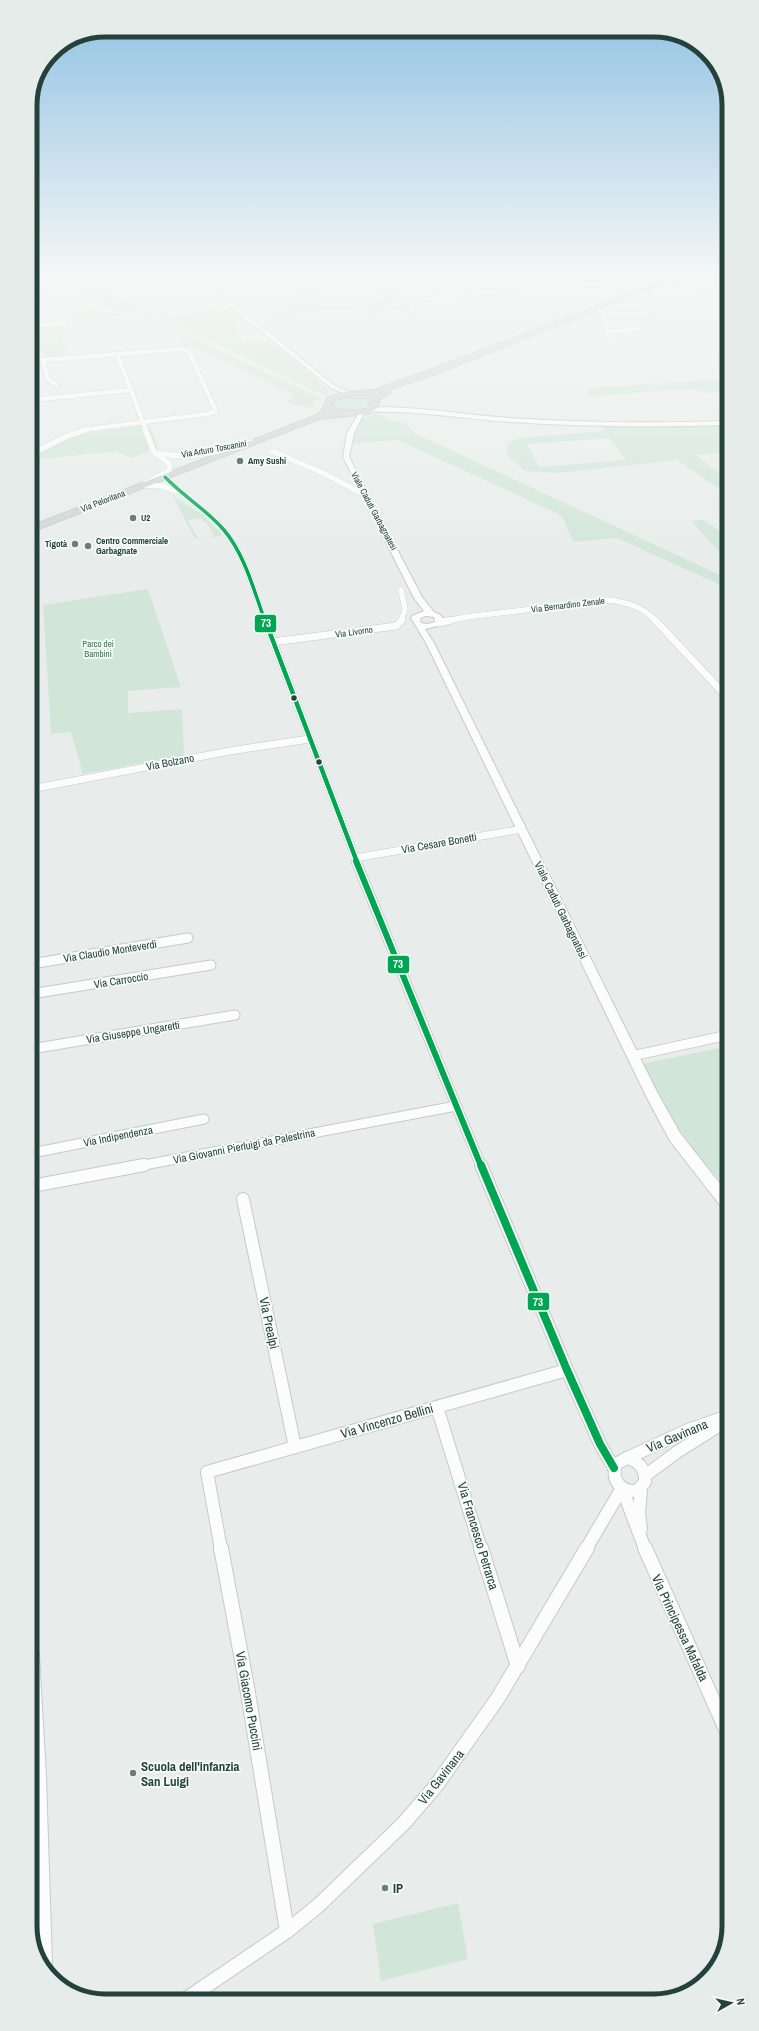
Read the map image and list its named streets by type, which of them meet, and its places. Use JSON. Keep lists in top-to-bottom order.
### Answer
{
  "streets": {
    "main road": ["Via Peloritana"],
    "street": [
      "Via Arturo Toscanini",
      "Viale Caduti Garbagnatesi",
      "Via Bernardino Zenale",
      "Via Livorno",
      "Via Bolzano",
      "Via Cesare Bonetti",
      "Via Claudio Monteverdi",
      "Via Carroccio",
      "Via Giuseppe Ungaretti",
      "Via Indipendenza",
      "Via Giovanni Pierluigi da Palestrina",
      "Via Prealpi",
      "Via Vincenzo Bellini",
      "Via Gavinana",
      "Via Francesco Petrarca",
      "Via Principessa Mafalda",
      "Via Giacomo Puccini"
    ]
  },
  "crossings": [
    ["Via Arturo Toscanini", "Via Peloritana"],
    ["Via Peloritana", "Viale Caduti Garbagnatesi"],
    ["Viale Caduti Garbagnatesi", "Via Bernardino Zenale"],
    ["Viale Caduti Garbagnatesi", "Via Cesare Bonetti"],
    ["Via Prealpi", "Via Vincenzo Bellini"],
    ["Via Vincenzo Bellini", "Via Francesco Petrarca"],
    ["Via Vincenzo Bellini", "Via Giacomo Puccini"],
    ["Via Gavinana", "Via Francesco Petrarca"],
    ["Via Gavinana", "Via Principessa Mafalda"],
    ["Via Gavinana", "Via Giacomo Puccini"]
  ],
  "parks": ["Parco dei Bambini"],
  "places": [
    "Amy Sushi",
    "U2",
    "Tigotà",
    "Centro Commerciale Garbagnate",
    "Scuola dell'infanzia San Luigi",
    "IP"
  ],
  "lines": ["transit line 73"],
  "north": "right"
}
